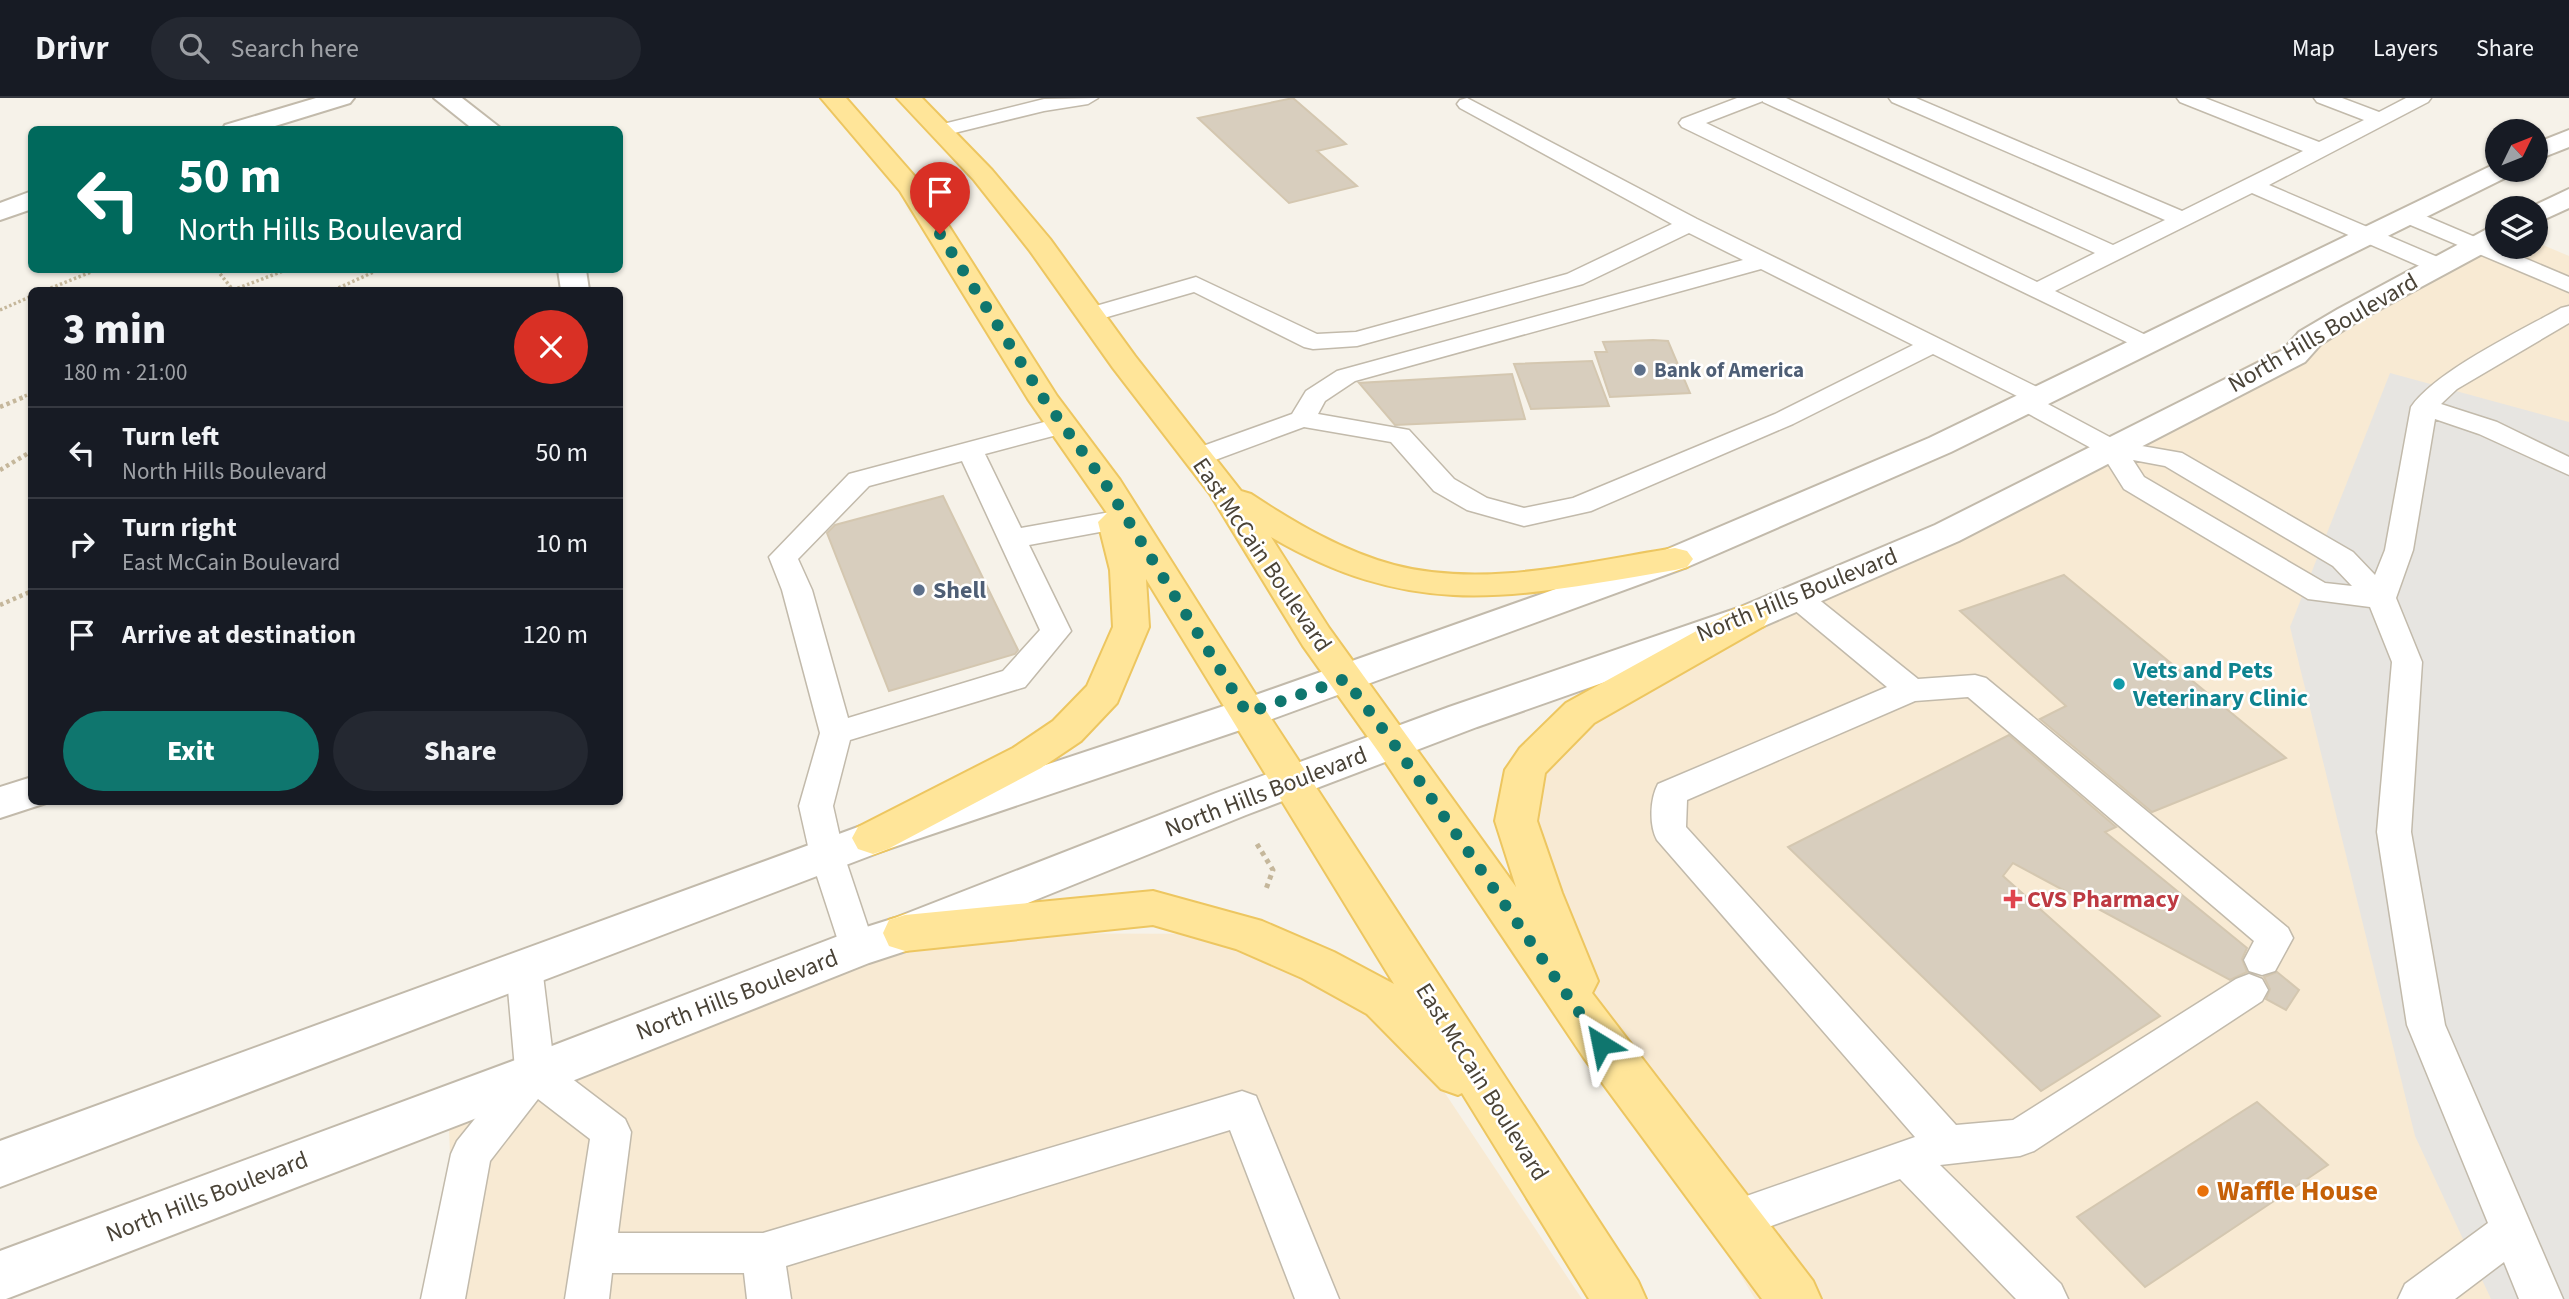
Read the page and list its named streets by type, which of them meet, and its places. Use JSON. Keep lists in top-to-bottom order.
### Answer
{
  "streets": {
    "main road": ["East McCain Boulevard"],
    "street": ["North Hills Boulevard"]
  },
  "crossings": [
    ["North Hills Boulevard", "East McCain Boulevard"]
  ],
  "places": {
    "other": [
      "Bank of America",
      "Shell",
      "Vets and Pets Veterinary Clinic",
      "Waffle House"
    ],
    "health": ["CVS Pharmacy"]
  },
  "north": "top right",
  "page": {
    "header": "Drivr",
    "search": "Search here",
    "nav": ["Map", "Layers", "Share"],
    "turn": ["50 m", "North Hills Boulevard"],
    "heading": ["3 min", "180 m · 21:00"],
    "list": [
      {
        "name": "Turn left",
        "note": "North Hills Boulevard",
        "value": "50 m"
      },
      {
        "name": "Turn right",
        "note": "East McCain Boulevard",
        "value": "10 m"
      },
      {
        "name": "Arrive at destination",
        "value": "120 m"
      }
    ],
    "buttons": ["Exit", "Share"]
  }
}
